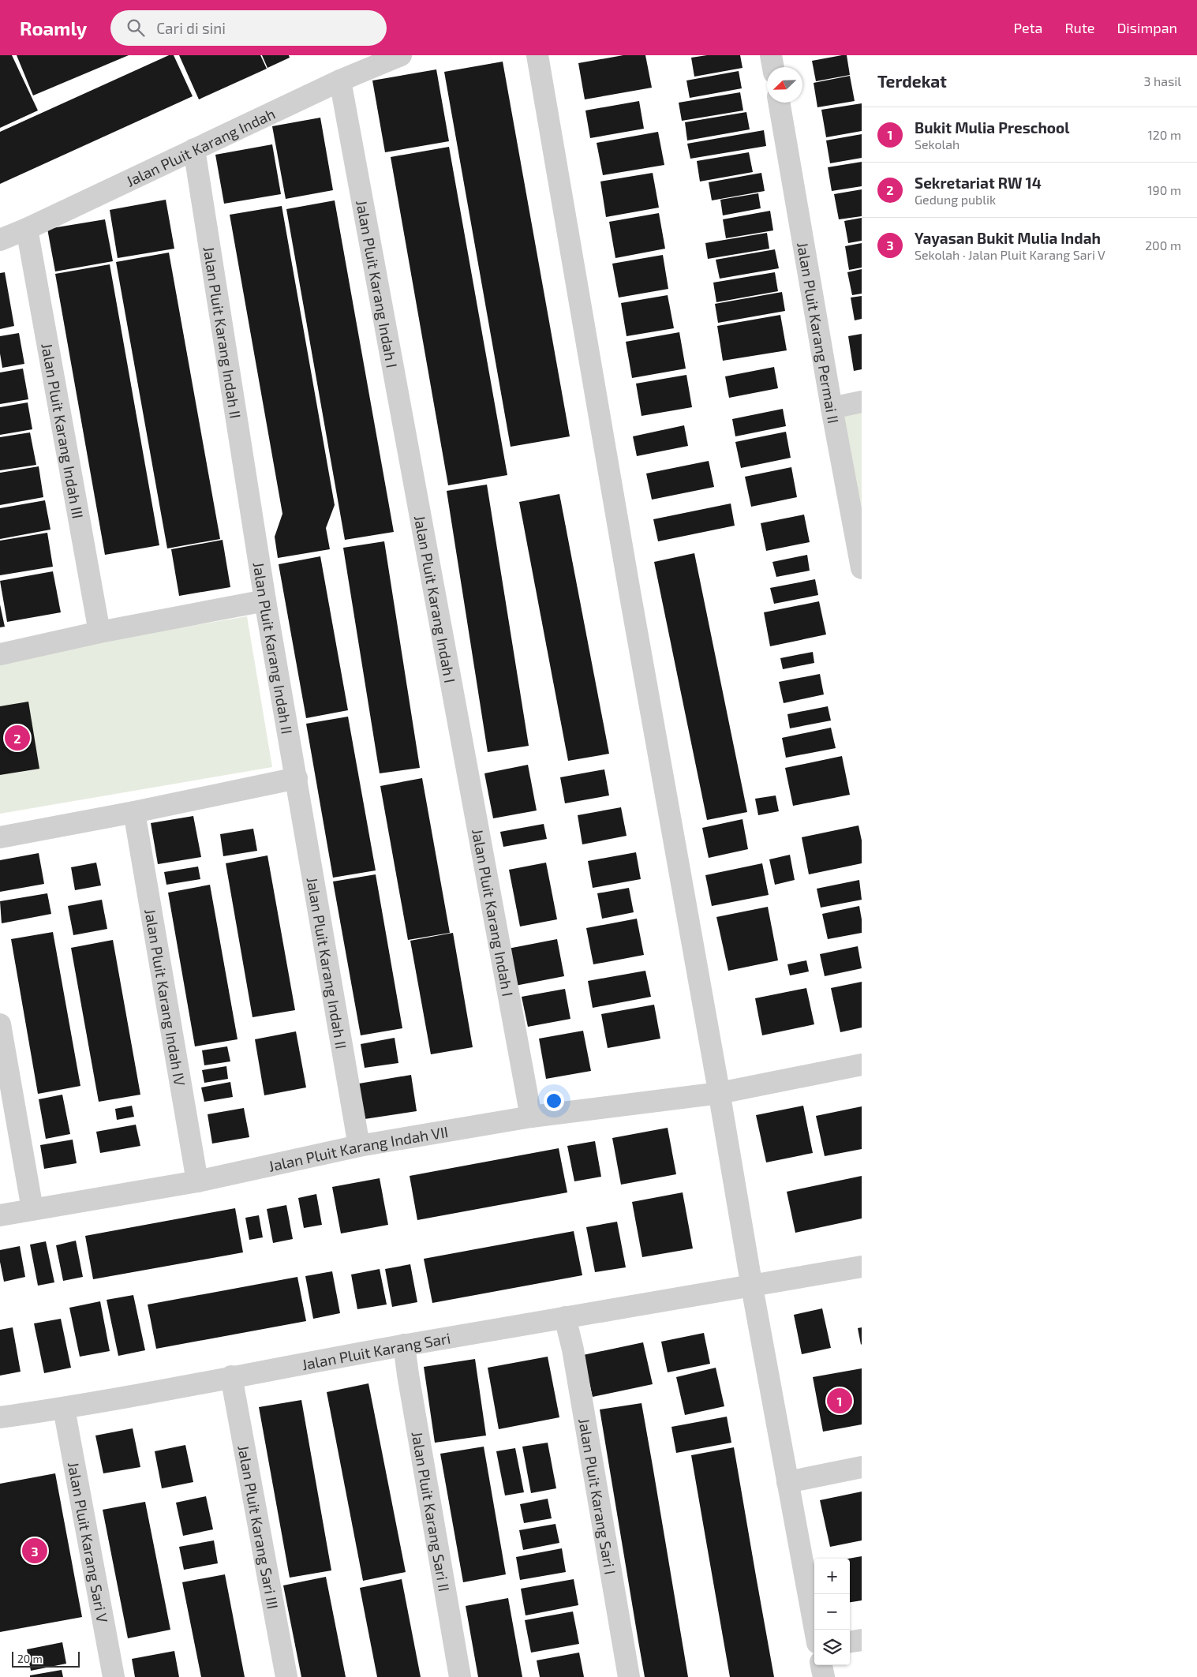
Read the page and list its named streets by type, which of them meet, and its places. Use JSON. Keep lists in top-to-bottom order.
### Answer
{
  "streets": {
    "street": [
      "Jalan Pluit Karang Indah",
      "Jalan Pluit Karang Indah I",
      "Jalan Pluit Karang Indah II",
      "Jalan Pluit Karang Permai II",
      "Jalan Pluit Karang Indah III",
      "Jalan Pluit Karang Indah IV",
      "Jalan Pluit Karang Indah VII",
      "Jalan Pluit Karang Sari",
      "Jalan Pluit Karang Sari I",
      "Jalan Pluit Karang Sari II",
      "Jalan Pluit Karang Sari III",
      "Jalan Pluit Karang Sari V"
    ]
  },
  "crossings": [
    ["Jalan Pluit Karang Indah", "Jalan Pluit Karang Indah I"],
    ["Jalan Pluit Karang Indah", "Jalan Pluit Karang Indah II"],
    ["Jalan Pluit Karang Indah", "Jalan Pluit Karang Indah III"],
    ["Jalan Pluit Karang Indah I", "Jalan Pluit Karang Indah VII"],
    ["Jalan Pluit Karang Indah II", "Jalan Pluit Karang Indah VII"],
    ["Jalan Pluit Karang Indah IV", "Jalan Pluit Karang Indah VII"],
    ["Jalan Pluit Karang Sari", "Jalan Pluit Karang Sari I"],
    ["Jalan Pluit Karang Sari", "Jalan Pluit Karang Sari II"],
    ["Jalan Pluit Karang Sari", "Jalan Pluit Karang Sari III"],
    ["Jalan Pluit Karang Sari", "Jalan Pluit Karang Sari V"]
  ],
  "scale_bar": "20 m",
  "north": "bottom left",
  "page": {
    "header": "Roamly",
    "search": "Cari di sini",
    "nav": ["Peta", "Rute", "Disimpan"],
    "heading": ["Terdekat", "3 hasil"],
    "list": [
      {
        "mark": "1",
        "name": "Bukit Mulia Preschool",
        "note": "Sekolah",
        "value": "120 m"
      },
      {
        "mark": "2",
        "name": "Sekretariat RW 14",
        "note": "Gedung publik",
        "value": "190 m"
      },
      {
        "mark": "3",
        "name": "Yayasan Bukit Mulia Indah",
        "note": "Sekolah · Jalan Pluit Karang Sari V",
        "value": "200 m"
      }
    ],
    "pins": ["2", "1", "3"],
    "map_buttons": ["+", "−"],
    "scale": "20 m"
  }
}
